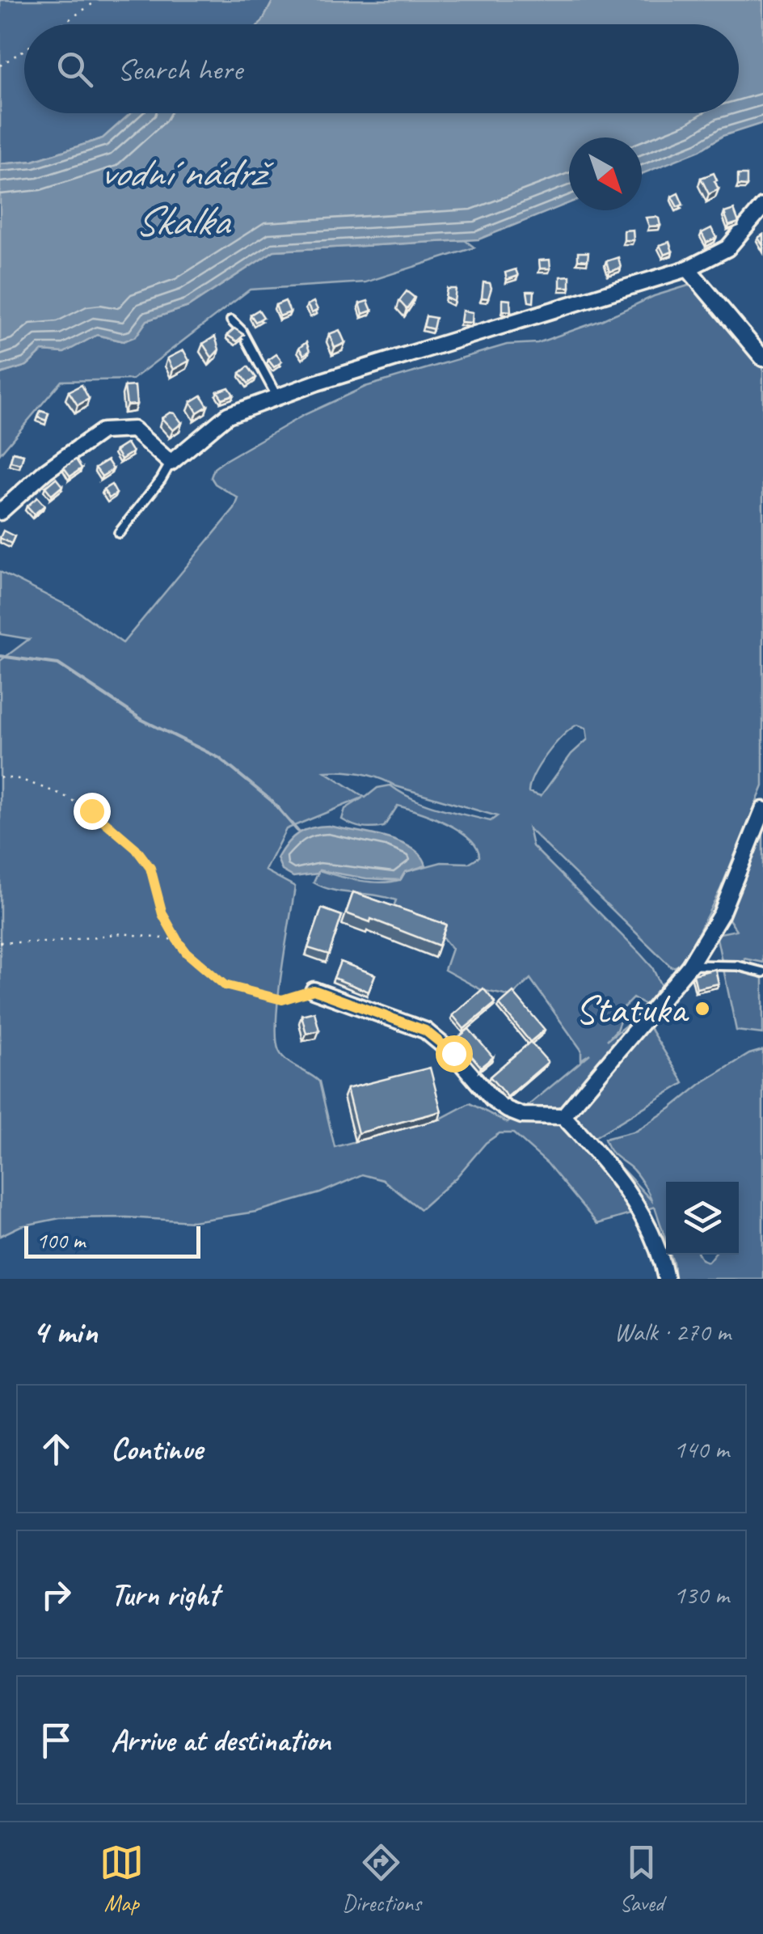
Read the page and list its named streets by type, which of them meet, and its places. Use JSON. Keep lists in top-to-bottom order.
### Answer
{
  "water": ["vodní nádrž Skalka"],
  "places": ["Statuka"],
  "scale_bar": "100 m",
  "north": "bottom right",
  "page": {
    "search": "Search here",
    "scale": "100 m",
    "heading": ["4 min", "Walk · 270 m"],
    "list": [
      ["Continue", "140 m"],
      ["Turn right", "130 m"],
      "Arrive at destination"
    ],
    "nav": ["Map", "Directions", "Saved"]
  }
}
